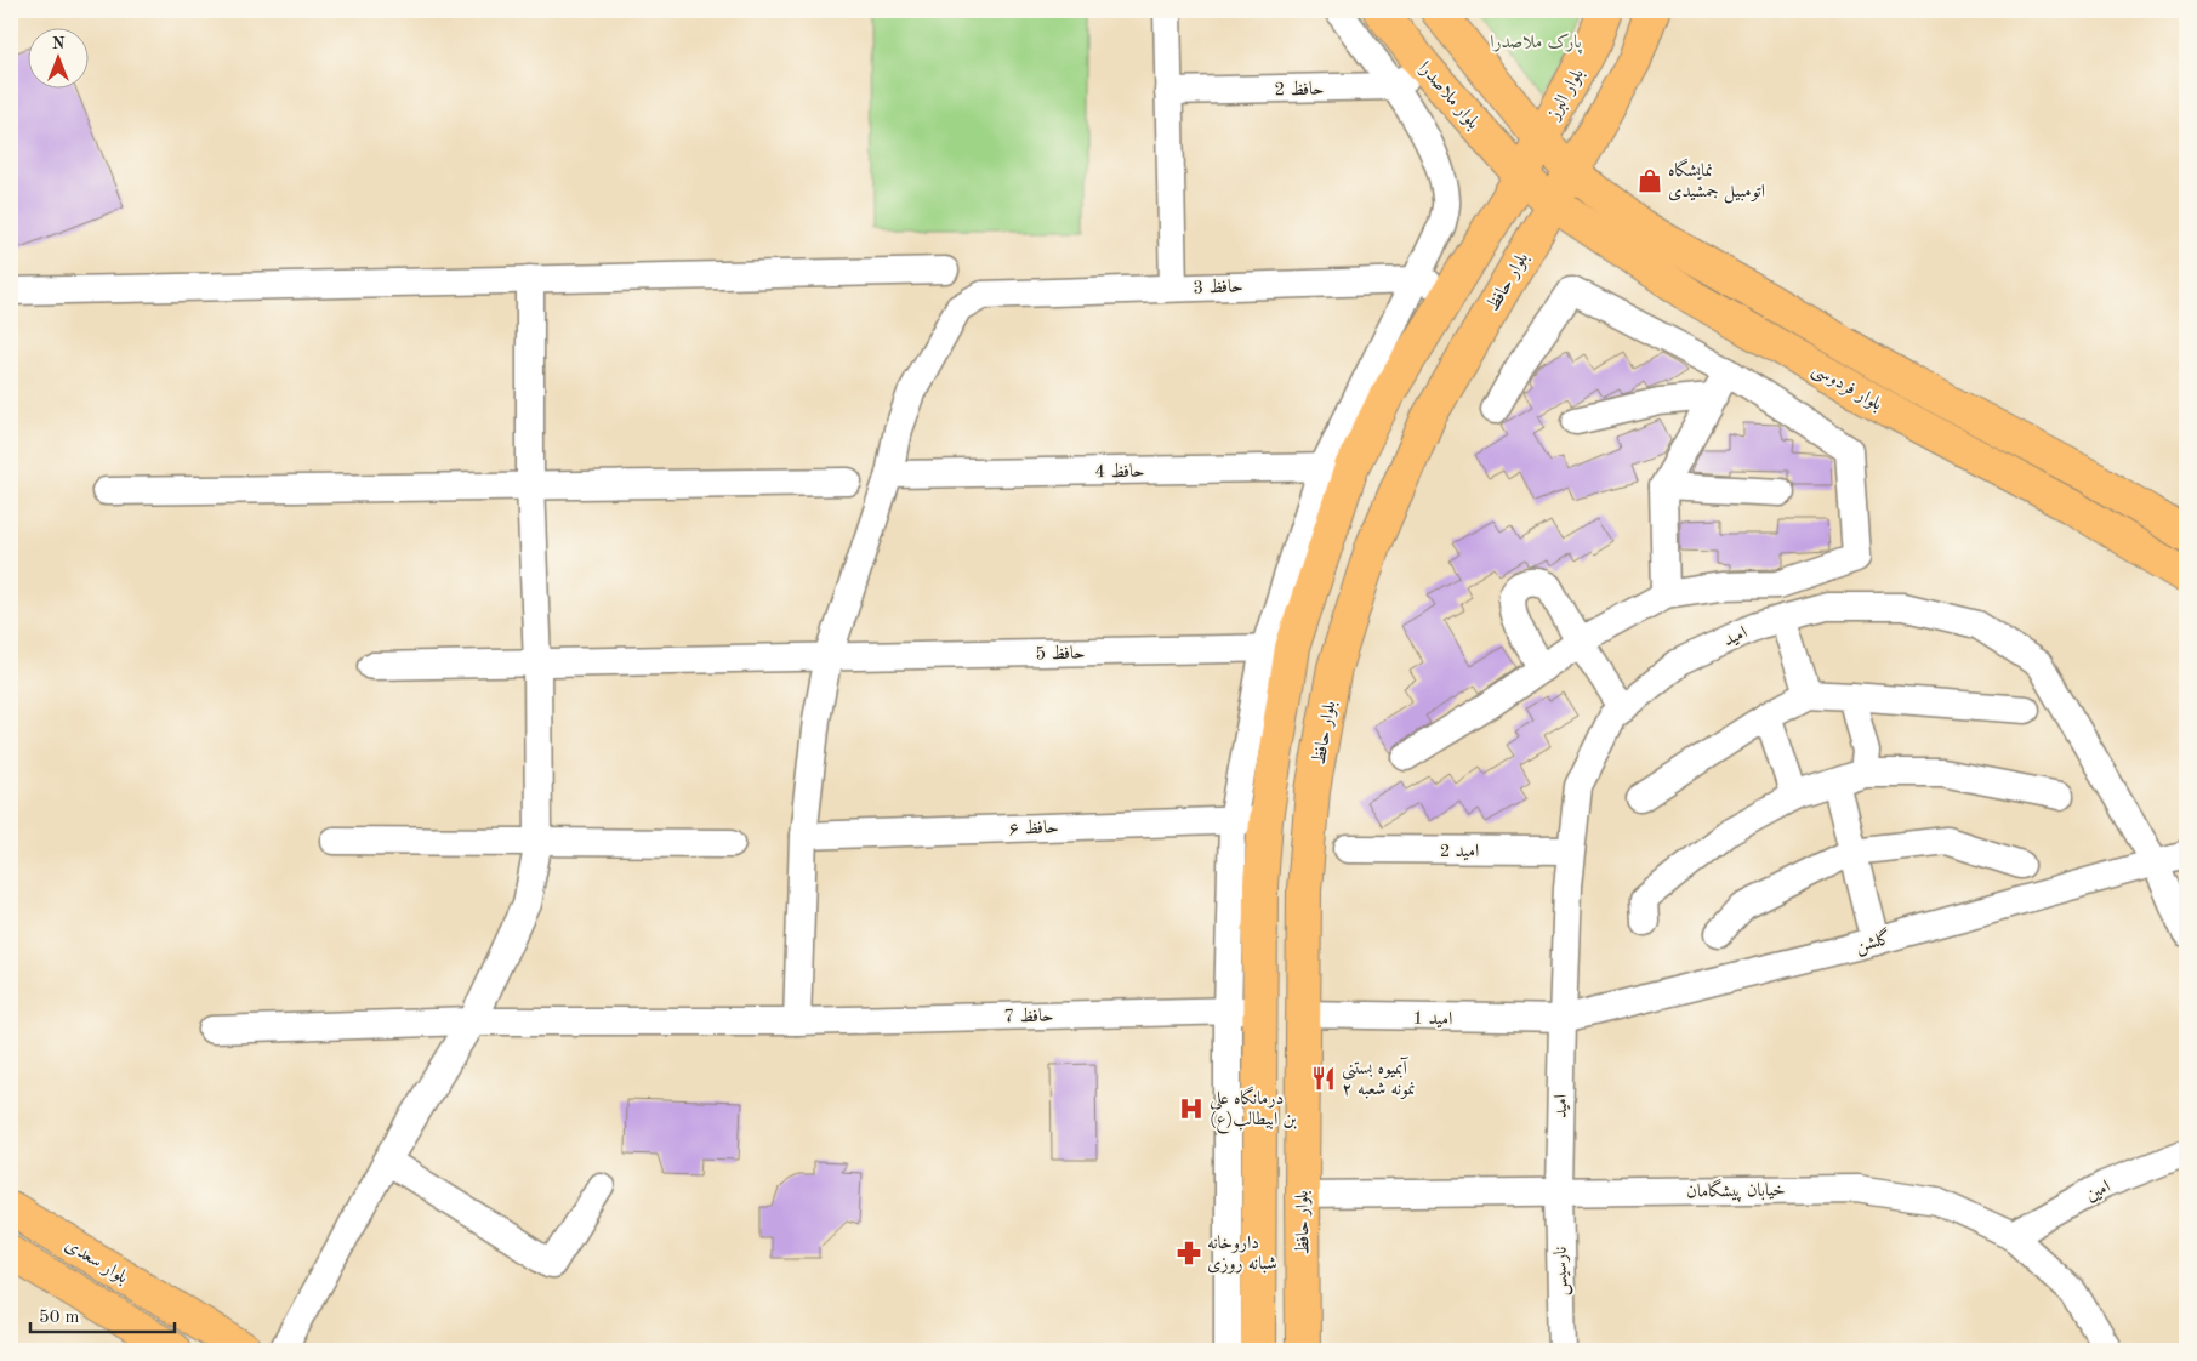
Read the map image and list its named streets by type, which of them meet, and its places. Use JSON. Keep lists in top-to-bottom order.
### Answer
{
  "streets": {
    "main road": [
      "بلوار البرز",
      "بلوار ملاصدرا",
      "بلوار حافظ",
      "بلوار فردوسی",
      "بلوار سعدی"
    ],
    "street": [
      "حافظ 2",
      "حافظ 3",
      "حافظ 4",
      "امید",
      "حافظ 5",
      "حافظ ۶",
      "امید 2",
      "گلشن",
      "حافظ 7",
      "امید 1",
      "خیابان پیشگامان",
      "امین",
      "نارسیس"
    ]
  },
  "crossings": [
    ["حافظ 2", "بلوار ملاصدرا"],
    ["بلوار البرز", "بلوار ملاصدرا"],
    ["بلوار البرز", "بلوار فردوسی"],
    ["بلوار ملاصدرا", "بلوار فردوسی"],
    ["بلوار حافظ", "بلوار فردوسی"],
    ["بلوار حافظ", "امید 1"],
    ["بلوار حافظ", "خیابان پیشگامان"],
    ["حافظ 3", "حافظ 4"],
    ["امید", "امید 2"],
    ["امید", "گلشن"],
    ["امید", "امید 1"],
    ["امید", "خیابان پیشگامان"],
    ["امید", "نارسیس"],
    ["گلشن", "امید 1"],
    ["خیابان پیشگامان", "امین"],
    ["خیابان پیشگامان", "نارسیس"]
  ],
  "parks": ["پارک ملاصدرا"],
  "places": {
    "shop": ["نمایشگاه اتومبیل جمشیدی"],
    "restaurant": ["آبمیوه بستنی نمونه شعبه ۲"],
    "hospital": ["درمانگاه علی بن ابیطالب(ع)"],
    "pharmacy": ["داروخانه شبانه روزی"]
  },
  "scale_bar": "50 m",
  "north": "top"
}
